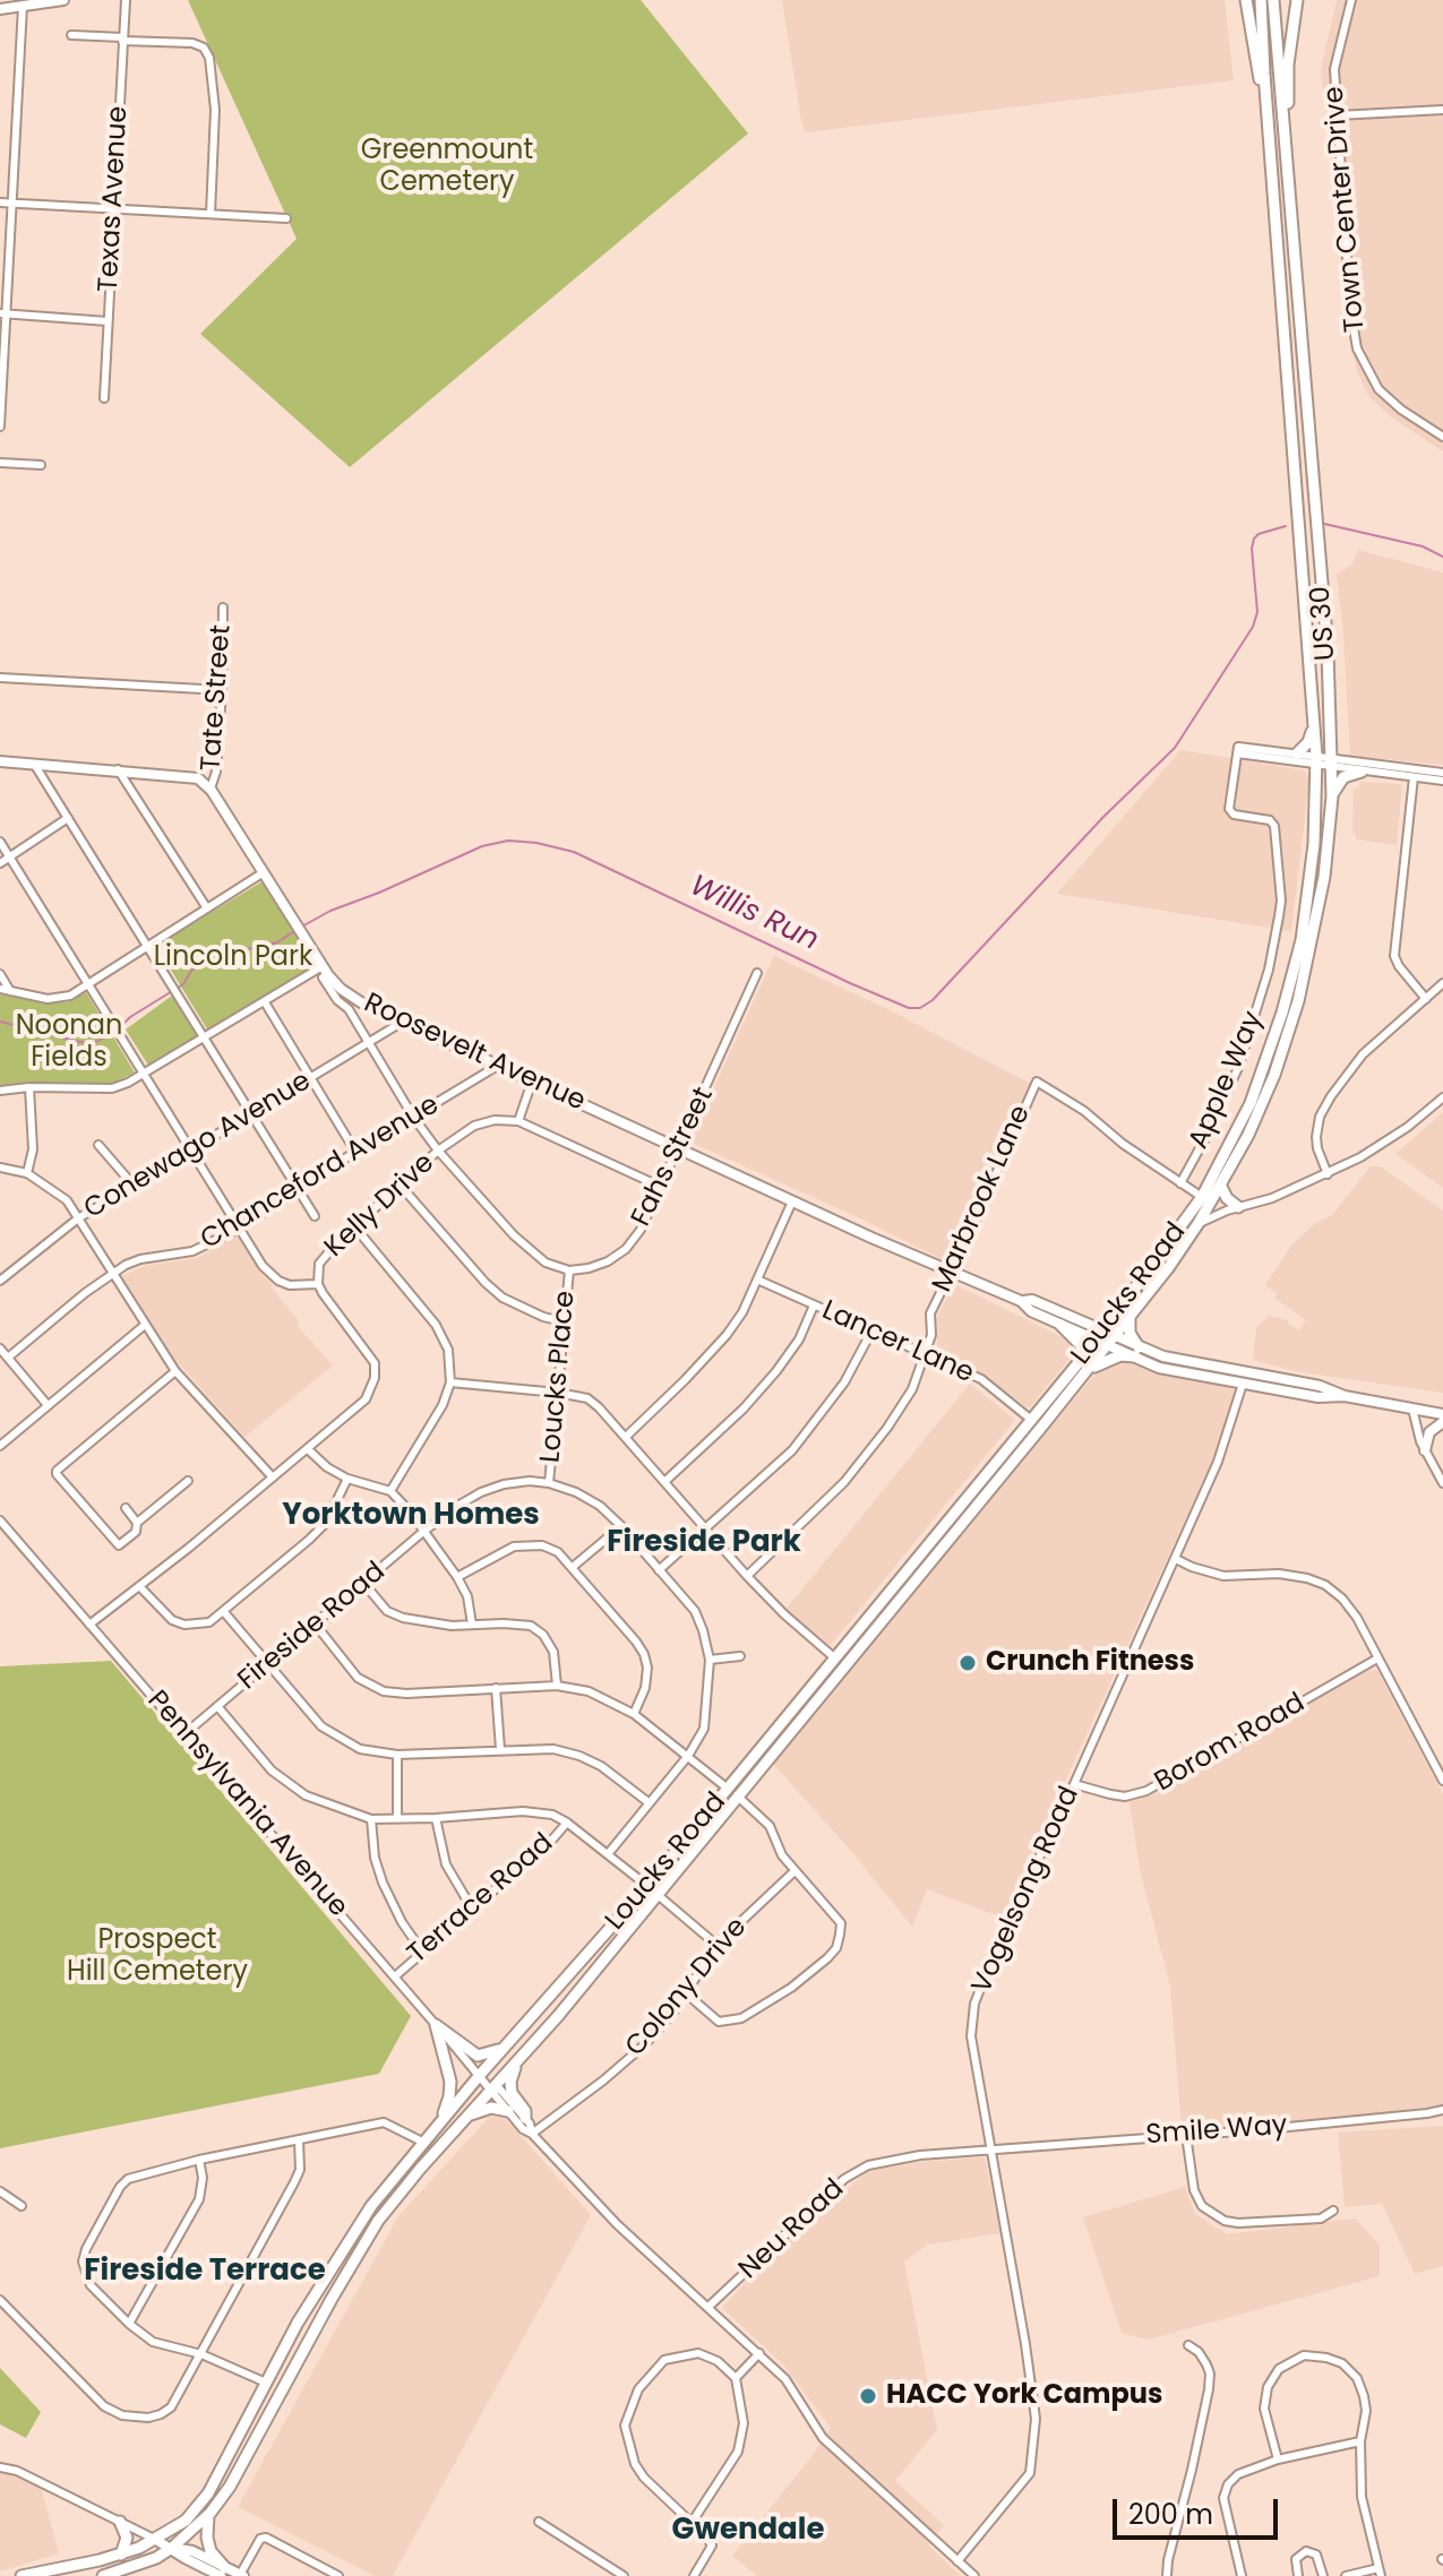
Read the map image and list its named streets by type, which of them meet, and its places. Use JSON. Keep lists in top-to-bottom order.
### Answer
{
  "streets": {
    "highway": ["US 30", "Loucks Road"],
    "main road": ["Roosevelt Avenue"],
    "street": [
      "Texas Avenue",
      "Town Center Drive",
      "Tate Street",
      "Apple Way",
      "Conewago Avenue",
      "Fahs Street",
      "Chanceford Avenue",
      "Marbrook Lane",
      "Kelly Drive",
      "Lancer Lane",
      "Loucks Place",
      "Fireside Road",
      "Borom Road",
      "Pennsylvania Avenue",
      "Vogelsong Road",
      "Terrace Road",
      "Colony Drive",
      "Smile Way",
      "Neu Road"
    ]
  },
  "crossings": [
    ["US 30", "Apple Way"],
    ["US 30", "Loucks Road"],
    ["Tate Street", "Roosevelt Avenue"],
    ["Roosevelt Avenue", "Conewago Avenue"],
    ["Roosevelt Avenue", "Fahs Street"],
    ["Roosevelt Avenue", "Chanceford Avenue"],
    ["Roosevelt Avenue", "Marbrook Lane"],
    ["Roosevelt Avenue", "Loucks Road"],
    ["Roosevelt Avenue", "Vogelsong Road"],
    ["Apple Way", "Marbrook Lane"],
    ["Apple Way", "Loucks Road"],
    ["Fahs Street", "Loucks Place"],
    ["Marbrook Lane", "Lancer Lane"],
    ["Kelly Drive", "Pennsylvania Avenue"],
    ["Loucks Road", "Lancer Lane"],
    ["Loucks Road", "Pennsylvania Avenue"],
    ["Loucks Place", "Fireside Road"],
    ["Fireside Road", "Pennsylvania Avenue"],
    ["Borom Road", "Vogelsong Road"],
    ["Pennsylvania Avenue", "Vogelsong Road"],
    ["Pennsylvania Avenue", "Terrace Road"],
    ["Pennsylvania Avenue", "Colony Drive"],
    ["Pennsylvania Avenue", "Neu Road"],
    ["Vogelsong Road", "Smile Way"],
    ["Vogelsong Road", "Neu Road"],
    ["Smile Way", "Neu Road"]
  ],
  "districts": [
    "Yorktown Homes",
    "Fireside Park",
    "Fireside Terrace",
    "Gwendale"
  ],
  "water": ["Willis Run"],
  "parks": [
    "Greenmount Cemetery",
    "Lincoln Park",
    "Noonan Fields",
    "Prospect Hill Cemetery"
  ],
  "places": ["Crunch Fitness", "HACC York Campus"],
  "scale_bar": "200 m"
}
